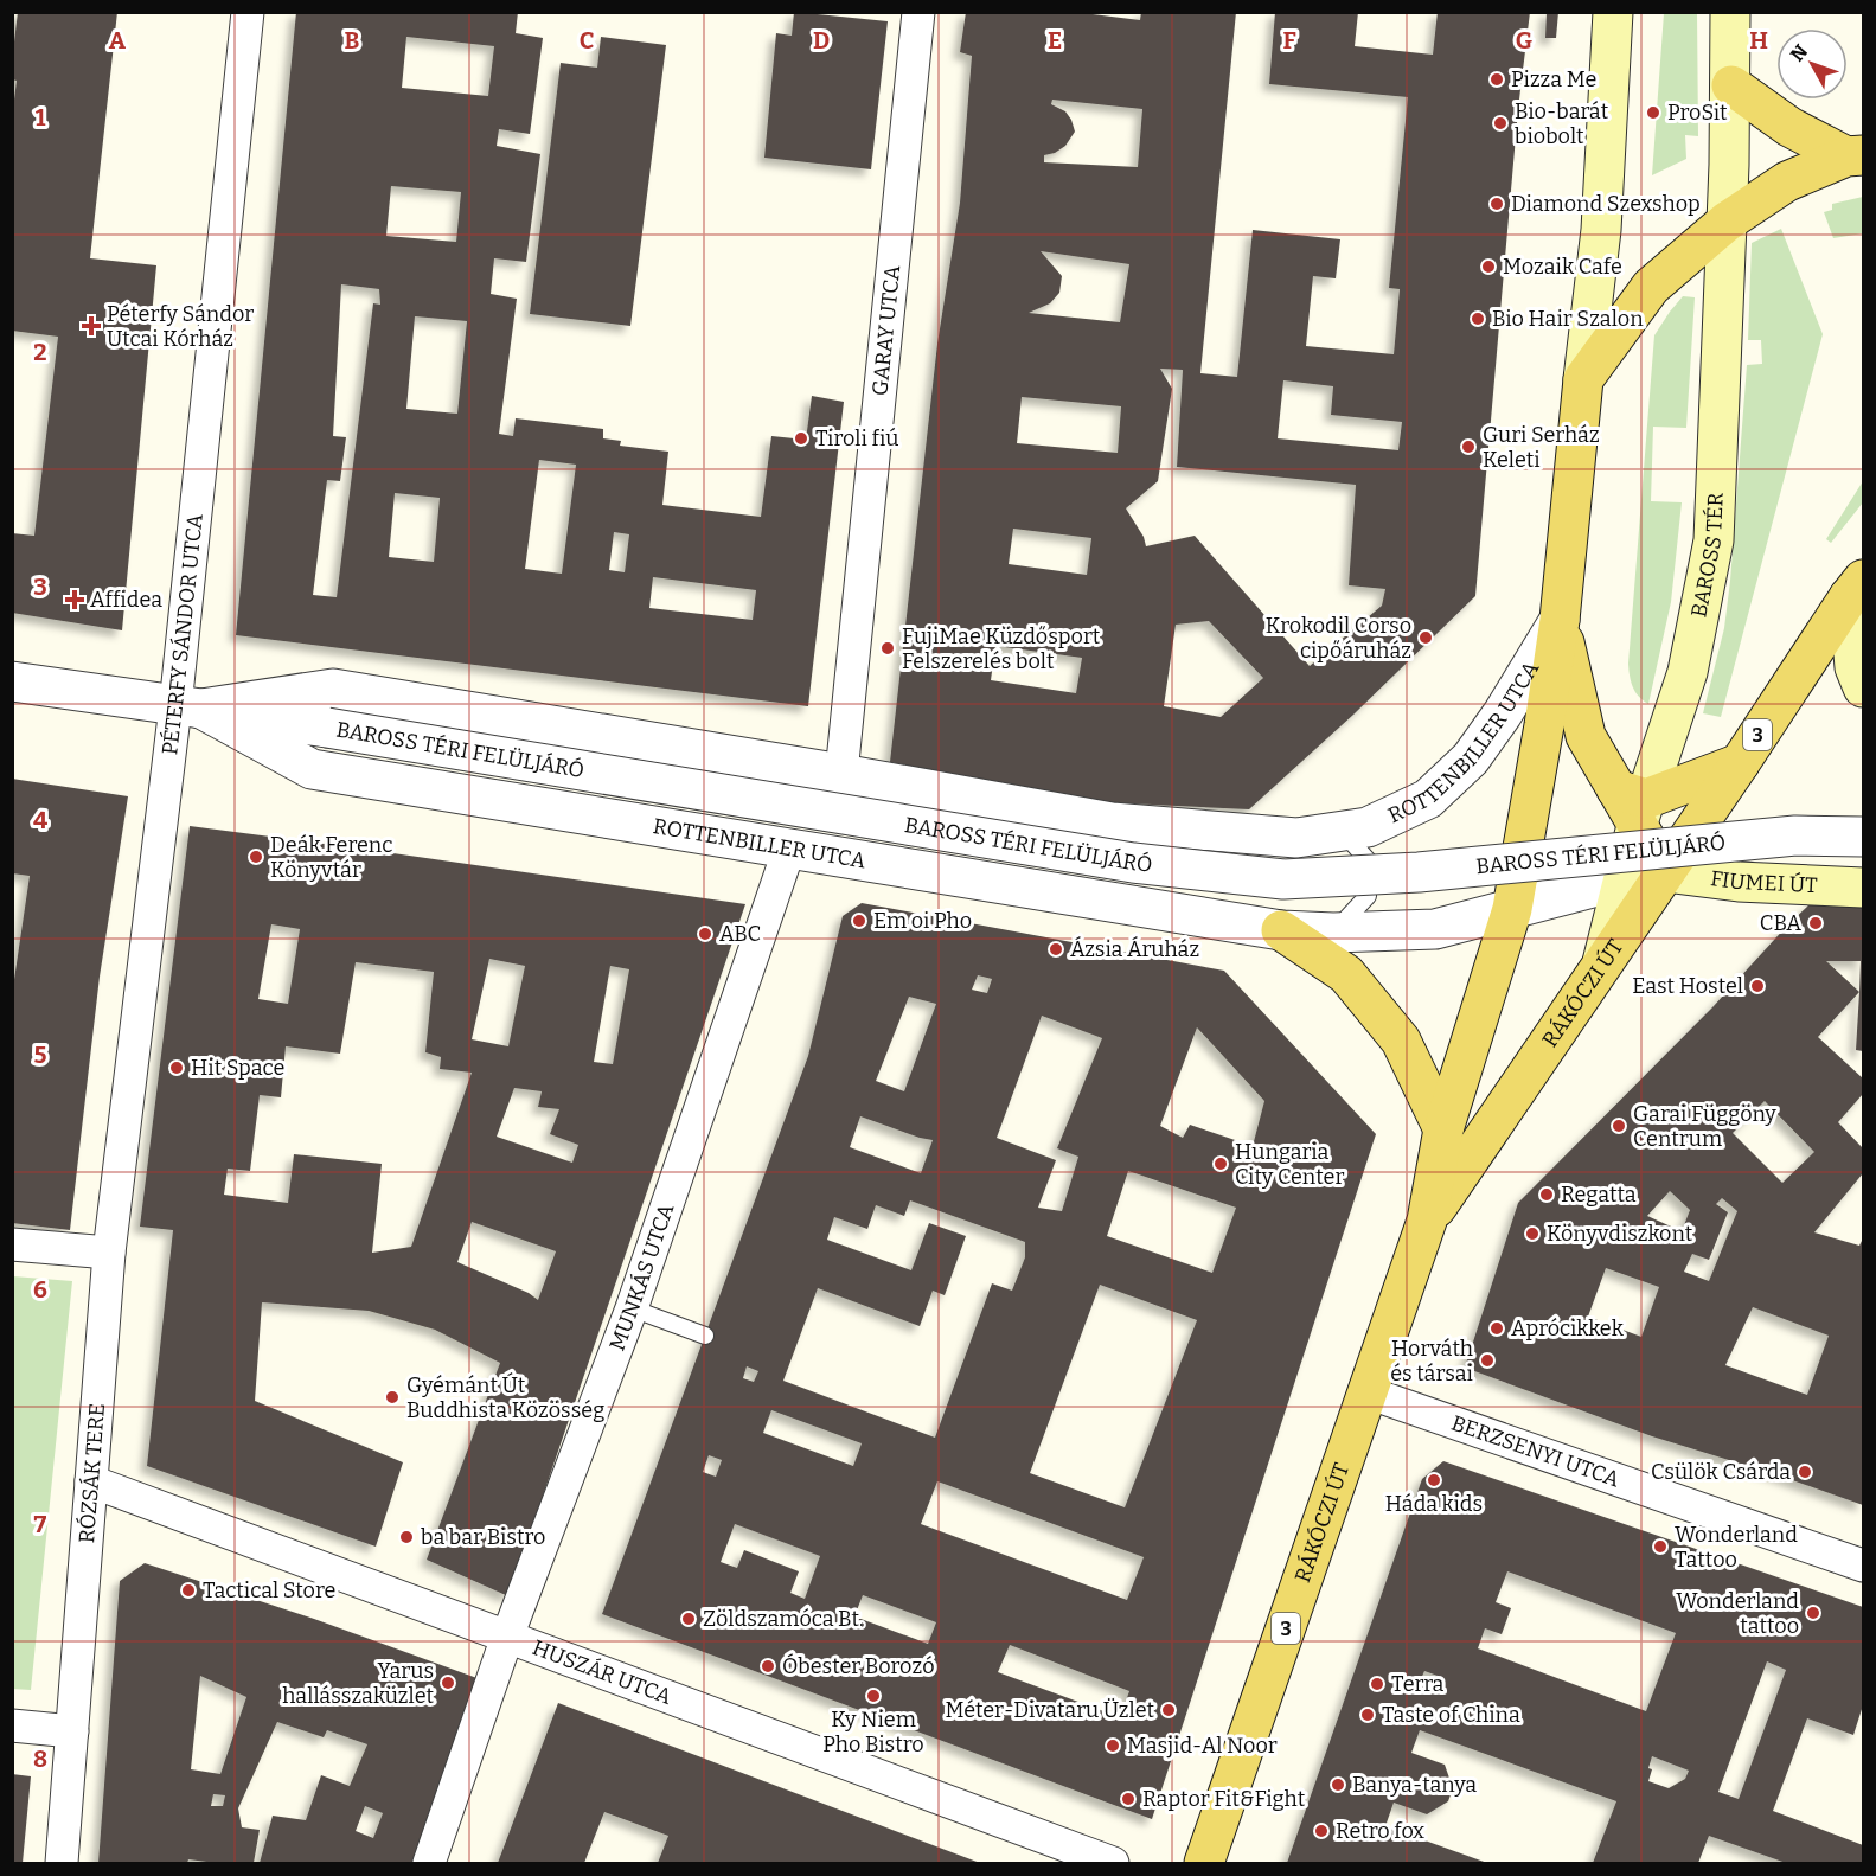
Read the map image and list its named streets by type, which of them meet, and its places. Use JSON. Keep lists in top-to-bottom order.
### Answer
{
  "streets": {
    "main road": [
      "BAROSS TÉR",
      "3",
      "FIUMEI ÚT",
      "RÁKÓCZI ÚT"
    ],
    "street": [
      "GARAY UTCA",
      "PÉTERFY SÁNDOR UTCA",
      "ROTTENBILLER UTCA",
      "BAROSS TÉRI FELÜLJÁRÓ",
      "MUNKÁS UTCA",
      "BERZSENYI UTCA",
      "RÓZSÁK TERE",
      "HUSZÁR UTCA"
    ]
  },
  "crossings": [
    ["GARAY UTCA", "ROTTENBILLER UTCA"],
    ["BAROSS TÉR", "RÁKÓCZI ÚT"],
    ["PÉTERFY SÁNDOR UTCA", "ROTTENBILLER UTCA"],
    ["PÉTERFY SÁNDOR UTCA", "BAROSS TÉRI FELÜLJÁRÓ"],
    ["PÉTERFY SÁNDOR UTCA", "RÓZSÁK TERE"],
    ["3", "ROTTENBILLER UTCA"],
    ["3", "FIUMEI ÚT"],
    ["3", "RÁKÓCZI ÚT"],
    ["ROTTENBILLER UTCA", "BAROSS TÉRI FELÜLJÁRÓ"],
    ["ROTTENBILLER UTCA", "MUNKÁS UTCA"],
    ["FIUMEI ÚT", "RÁKÓCZI ÚT"],
    ["RÁKÓCZI ÚT", "BERZSENYI UTCA"],
    ["MUNKÁS UTCA", "HUSZÁR UTCA"],
    ["RÓZSÁK TERE", "HUSZÁR UTCA"]
  ],
  "places": {
    "other": [
      "Pizza Me",
      "ProSit",
      "Bio-barát biobolt",
      "Diamond Szexshop",
      "Mozaik Cafe",
      "Bio Hair Szalon",
      "Tiroli fiú",
      "Guri Serház Keleti",
      "Krokodil Corso cipőáruház",
      "FujiMae Küzdősport Felszerelés bolt",
      "Deák Ferenc Könyvtár",
      "Em oi Pho",
      "CBA",
      "ABC",
      "Ázsia Áruház",
      "East Hostel",
      "Hit Space",
      "Garai Függöny Centrum",
      "Hungaria City Center",
      "Regatta",
      "Könyvdiszkont",
      "Aprócikkek",
      "Horváth és társai",
      "Gyémánt Út Buddhista Közösség",
      "Csülök Csárda",
      "Háda kids",
      "ba bar Bistro",
      "Wonderland Tattoo",
      "Tactical Store",
      "Wonderland tattoo",
      "Zöldszamóca Bt.",
      "Óbester Borozó",
      "Yarus hallásszaküzlet",
      "Terra",
      "Ky Niem Pho Bistro",
      "Méter-Divataru Üzlet",
      "Taste of China",
      "Masjid-Al Noor",
      "Banya-tanya",
      "Raptor Fit&Fight",
      "Retro fox"
    ],
    "health": ["Péterfy Sándor Utcai Kórház", "Affidea"]
  },
  "north": "top left",
  "grid": {
    "columns": [
      "A",
      "B",
      "C",
      "D",
      "E",
      "F",
      "G",
      "H"
    ],
    "rows": [
      "1",
      "2",
      "3",
      "4",
      "5",
      "6",
      "7",
      "8"
    ]
  }
}
